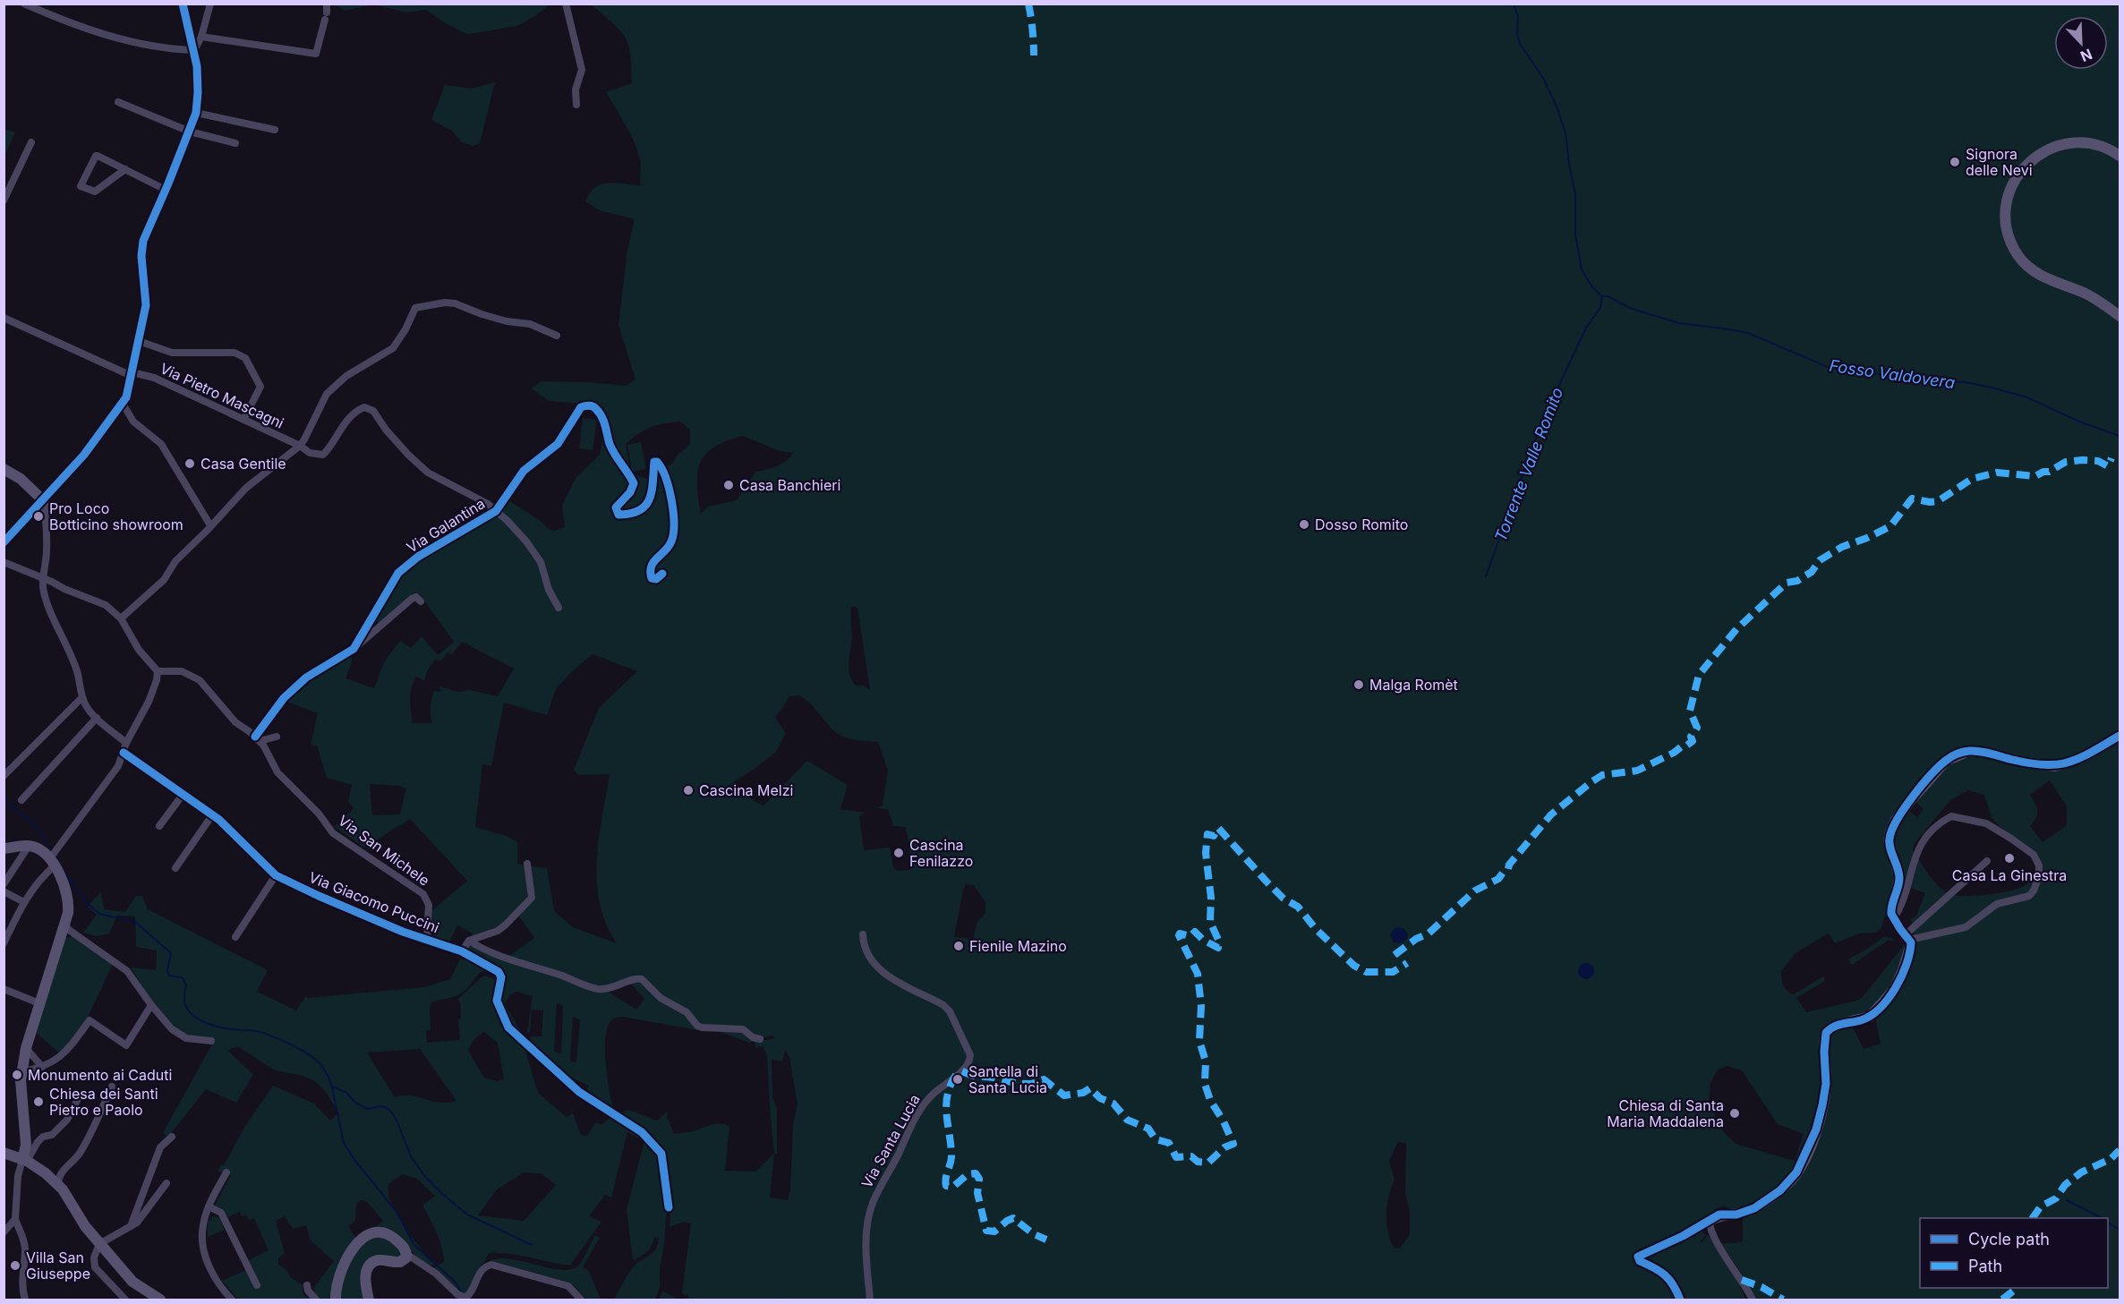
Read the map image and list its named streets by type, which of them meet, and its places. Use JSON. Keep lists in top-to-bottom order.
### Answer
{
  "streets": {
    "street": [
      "Via Pietro Mascagni",
      "Via Galantina",
      "Via San Michele",
      "Via Giacomo Puccini",
      "Via Santa Lucia"
    ]
  },
  "crossings": [
    ["Via Pietro Mascagni", "Via Galantina"],
    ["Via Galantina", "Via San Michele"],
    ["Via San Michele", "Via Giacomo Puccini"]
  ],
  "water": ["Fosso Valdovera", "Torrente Valle Romito"],
  "places": [
    "Signora delle Nevi",
    "Casa Gentile",
    "Casa Banchieri",
    "Pro Loco Botticino showroom",
    "Dosso Romito",
    "Malga Romèt",
    "Cascina Melzi",
    "Cascina Fenilazzo",
    "Casa La Ginestra",
    "Fienile Mazino",
    "Monumento ai Caduti",
    "Santella di Santa Lucia",
    "Chiesa dei Santi Pietro e Paolo",
    "Chiesa di Santa Maria Maddalena",
    "Villa San Giuseppe"
  ],
  "legend": ["Cycle path", "Path"],
  "north": "bottom right"
}
